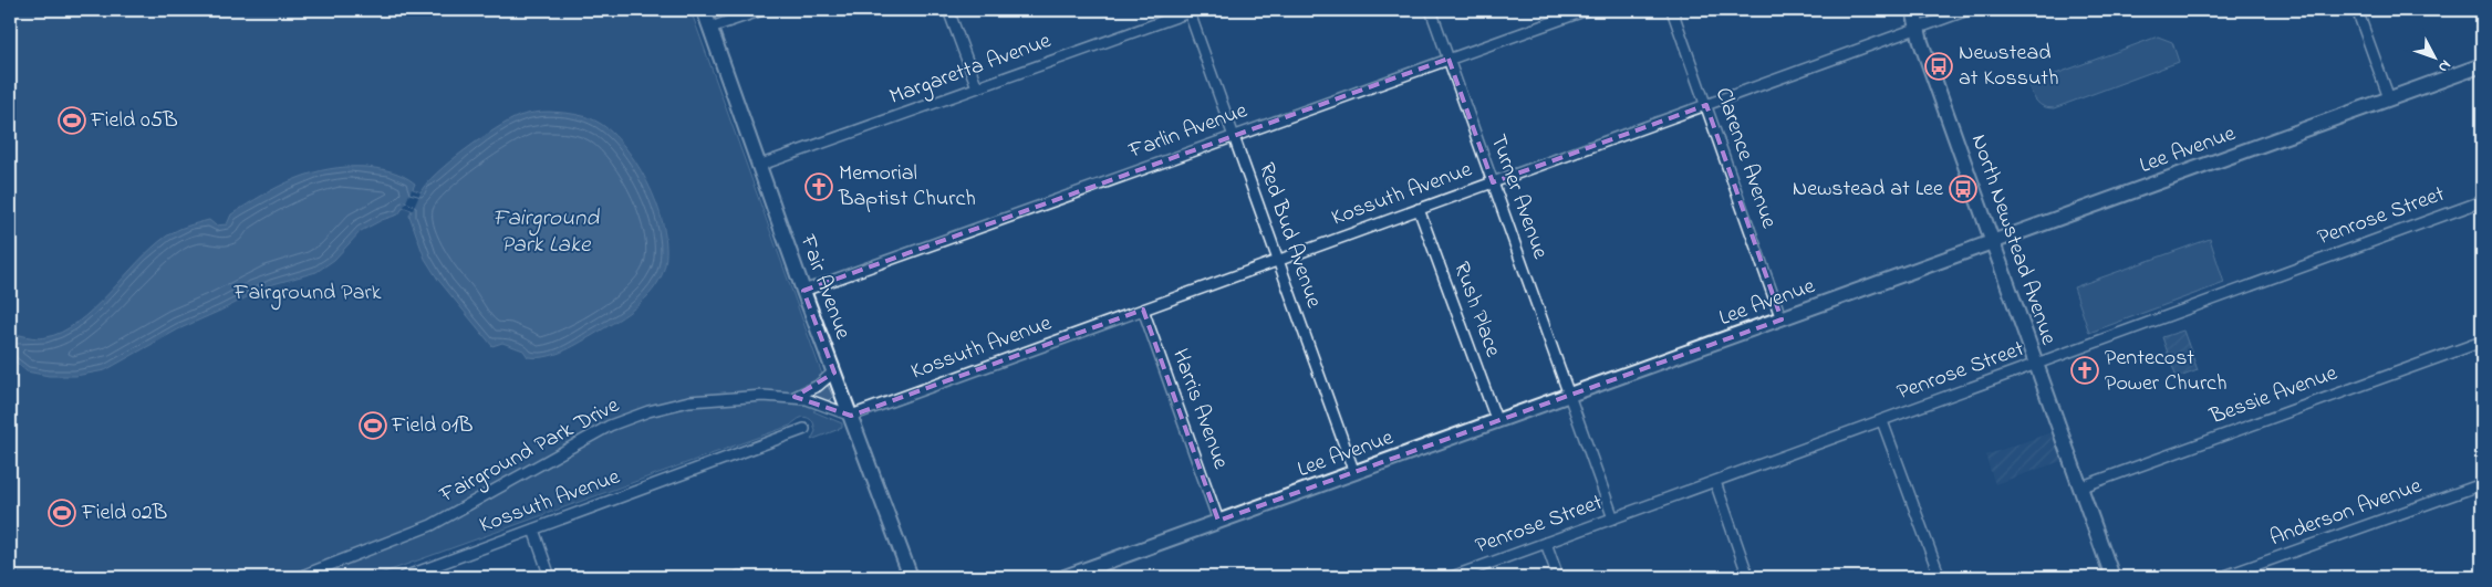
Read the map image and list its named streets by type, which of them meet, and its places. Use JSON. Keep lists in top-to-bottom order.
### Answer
{
  "streets": {
    "street": [
      "Margaretta Avenue",
      "Farlin Avenue",
      "Lee Avenue",
      "Clarence Avenue",
      "Kossuth Avenue",
      "Turner Avenue",
      "Penrose Street",
      "Red Bud Avenue",
      "North Newstead Avenue",
      "Fair Avenue",
      "Rush Place",
      "Bessie Avenue",
      "Harris Avenue",
      "Fairground Park Drive",
      "Anderson Avenue"
    ]
  },
  "crossings": [
    ["Margaretta Avenue", "Red Bud Avenue"],
    ["Margaretta Avenue", "Fair Avenue"],
    ["Farlin Avenue", "Turner Avenue"],
    ["Farlin Avenue", "Red Bud Avenue"],
    ["Farlin Avenue", "Fair Avenue"],
    ["Lee Avenue", "Clarence Avenue"],
    ["Lee Avenue", "Turner Avenue"],
    ["Lee Avenue", "Red Bud Avenue"],
    ["Lee Avenue", "North Newstead Avenue"],
    ["Lee Avenue", "Rush Place"],
    ["Lee Avenue", "Harris Avenue"],
    ["Clarence Avenue", "Kossuth Avenue"],
    ["Kossuth Avenue", "Turner Avenue"],
    ["Kossuth Avenue", "Red Bud Avenue"],
    ["Kossuth Avenue", "North Newstead Avenue"],
    ["Kossuth Avenue", "Fair Avenue"],
    ["Kossuth Avenue", "Rush Place"],
    ["Kossuth Avenue", "Harris Avenue"],
    ["Kossuth Avenue", "Fairground Park Drive"],
    ["Turner Avenue", "Penrose Street"],
    ["Penrose Street", "North Newstead Avenue"],
    ["North Newstead Avenue", "Bessie Avenue"],
    ["Fair Avenue", "Fairground Park Drive"]
  ],
  "water": ["Fairground Park Lake"],
  "parks": ["Fairground Park"],
  "places": {
    "bus stop": ["Newstead at Kossuth", "Newstead at Lee"],
    "sports": ["Field 05B", "Field 01B", "Field 02B"],
    "church": ["Memorial Baptist Church", "Pentecost Power Church"]
  },
  "north": "bottom right"
}
